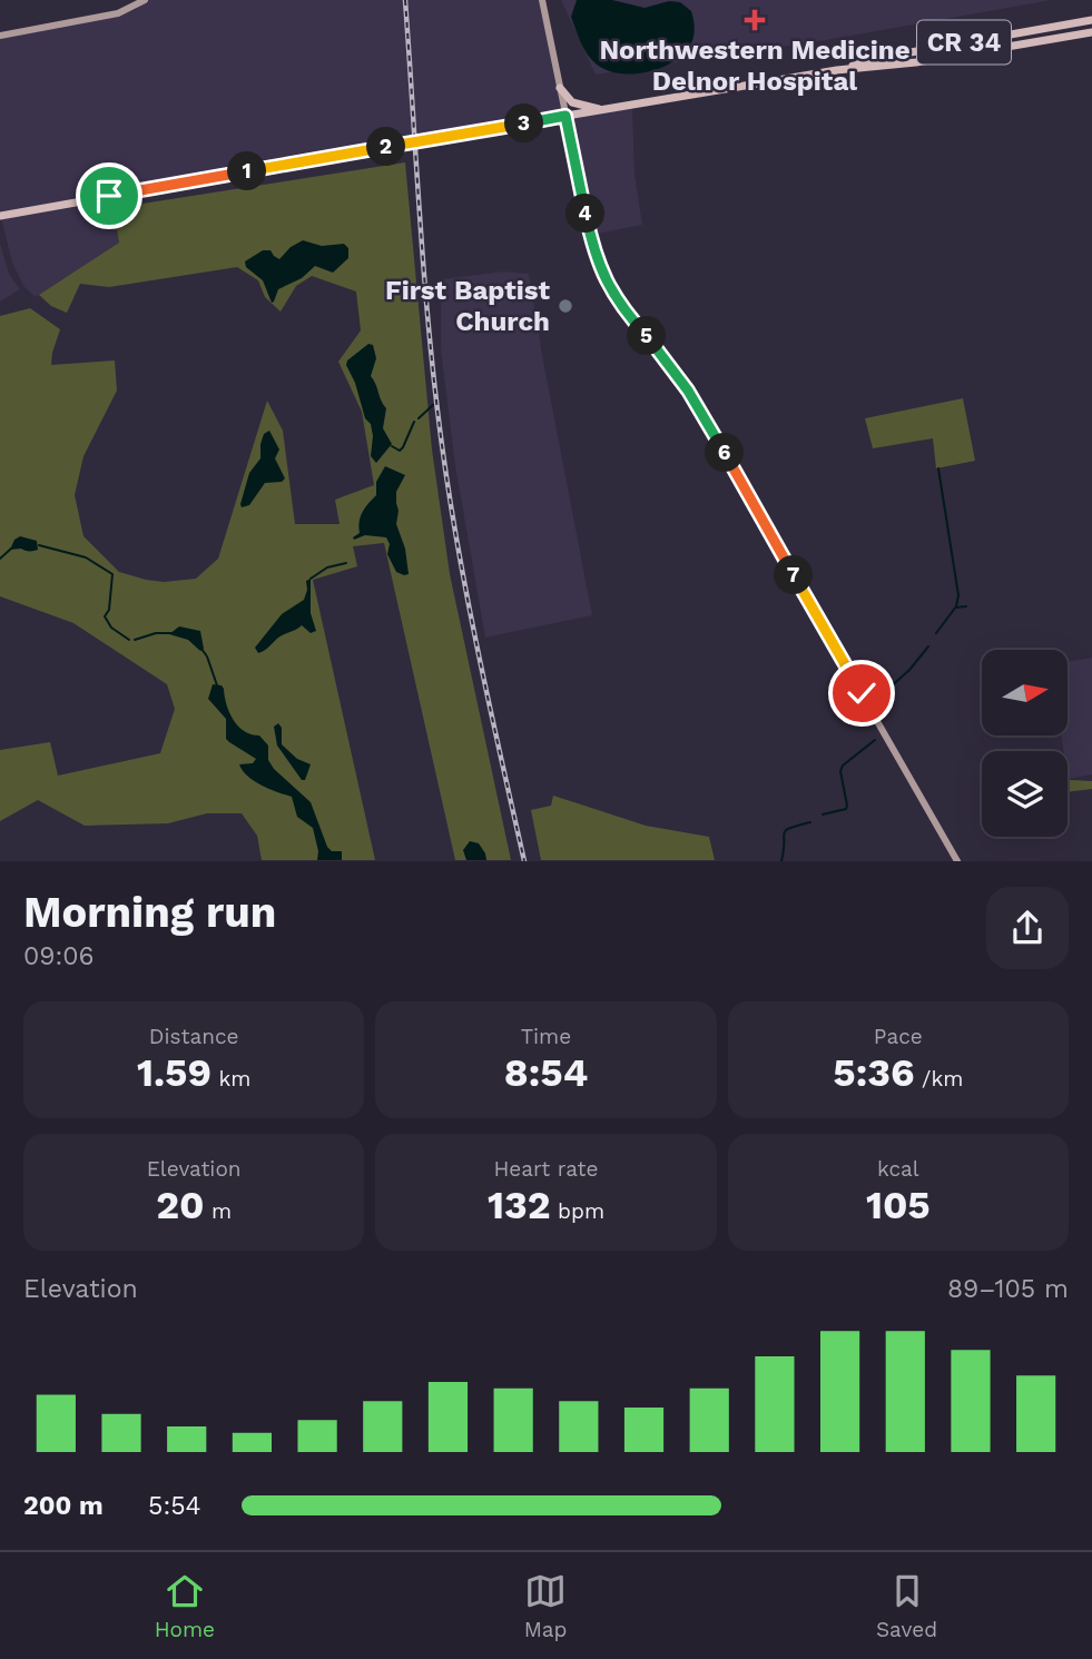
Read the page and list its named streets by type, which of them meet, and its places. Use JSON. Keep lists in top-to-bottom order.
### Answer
{
  "streets": {
    "main road": ["CR 34"]
  },
  "places": {
    "health": ["Northwestern Medicine Delnor Hospital"],
    "other": ["First Baptist Church"]
  },
  "north": "right",
  "page": {
    "pins": [
      "3",
      "2",
      "1",
      "4",
      "5",
      "6",
      "7"
    ],
    "heading": ["Morning run", "09:06"],
    "stats": [
      ["Distance", "1.59 km"],
      ["Time", "8:54"],
      ["Pace", "5:36 /km"],
      ["Elevation", "20 m"],
      ["Heart rate", "132 bpm"],
      ["kcal", "105"]
    ],
    "chart": ["Elevation", "89–105 m"],
    "list": [
      {
        "name": "200 m",
        "note": "5:54"
      }
    ],
    "tabs": ["Home", "Map", "Saved"]
  }
}
